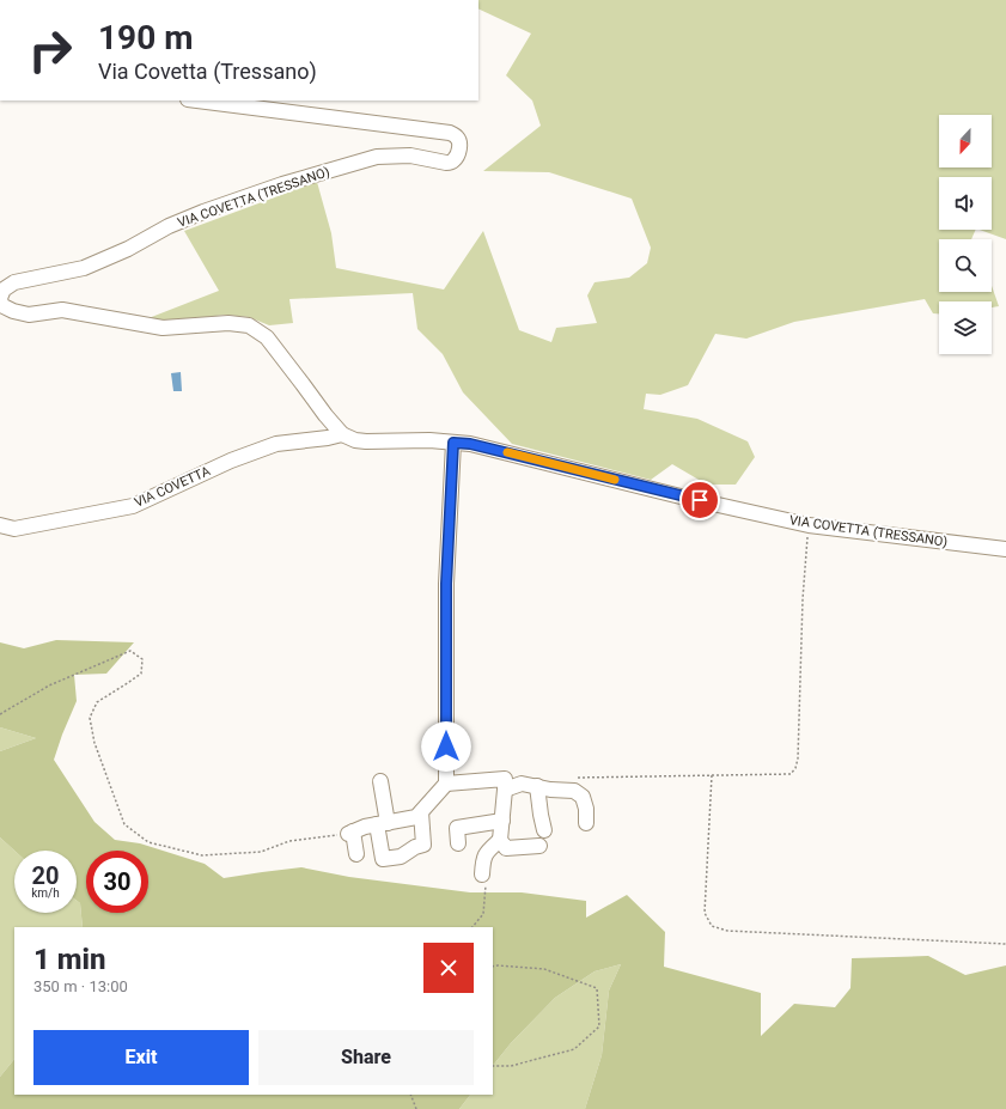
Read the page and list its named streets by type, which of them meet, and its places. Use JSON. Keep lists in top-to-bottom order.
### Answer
{
  "streets": {
    "street": ["VIA COVETTA (TRESSANO)", "VIA COVETTA"]
  },
  "crossings": [
    ["VIA COVETTA (TRESSANO)", "VIA COVETTA"]
  ],
  "north": "bottom",
  "page": {
    "turn": ["190 m", "Via Covetta (Tressano)"],
    "speed": "20 km/h",
    "limit": "30",
    "heading": ["1 min", "350 m · 13:00"],
    "buttons": ["Exit", "Share"]
  }
}
